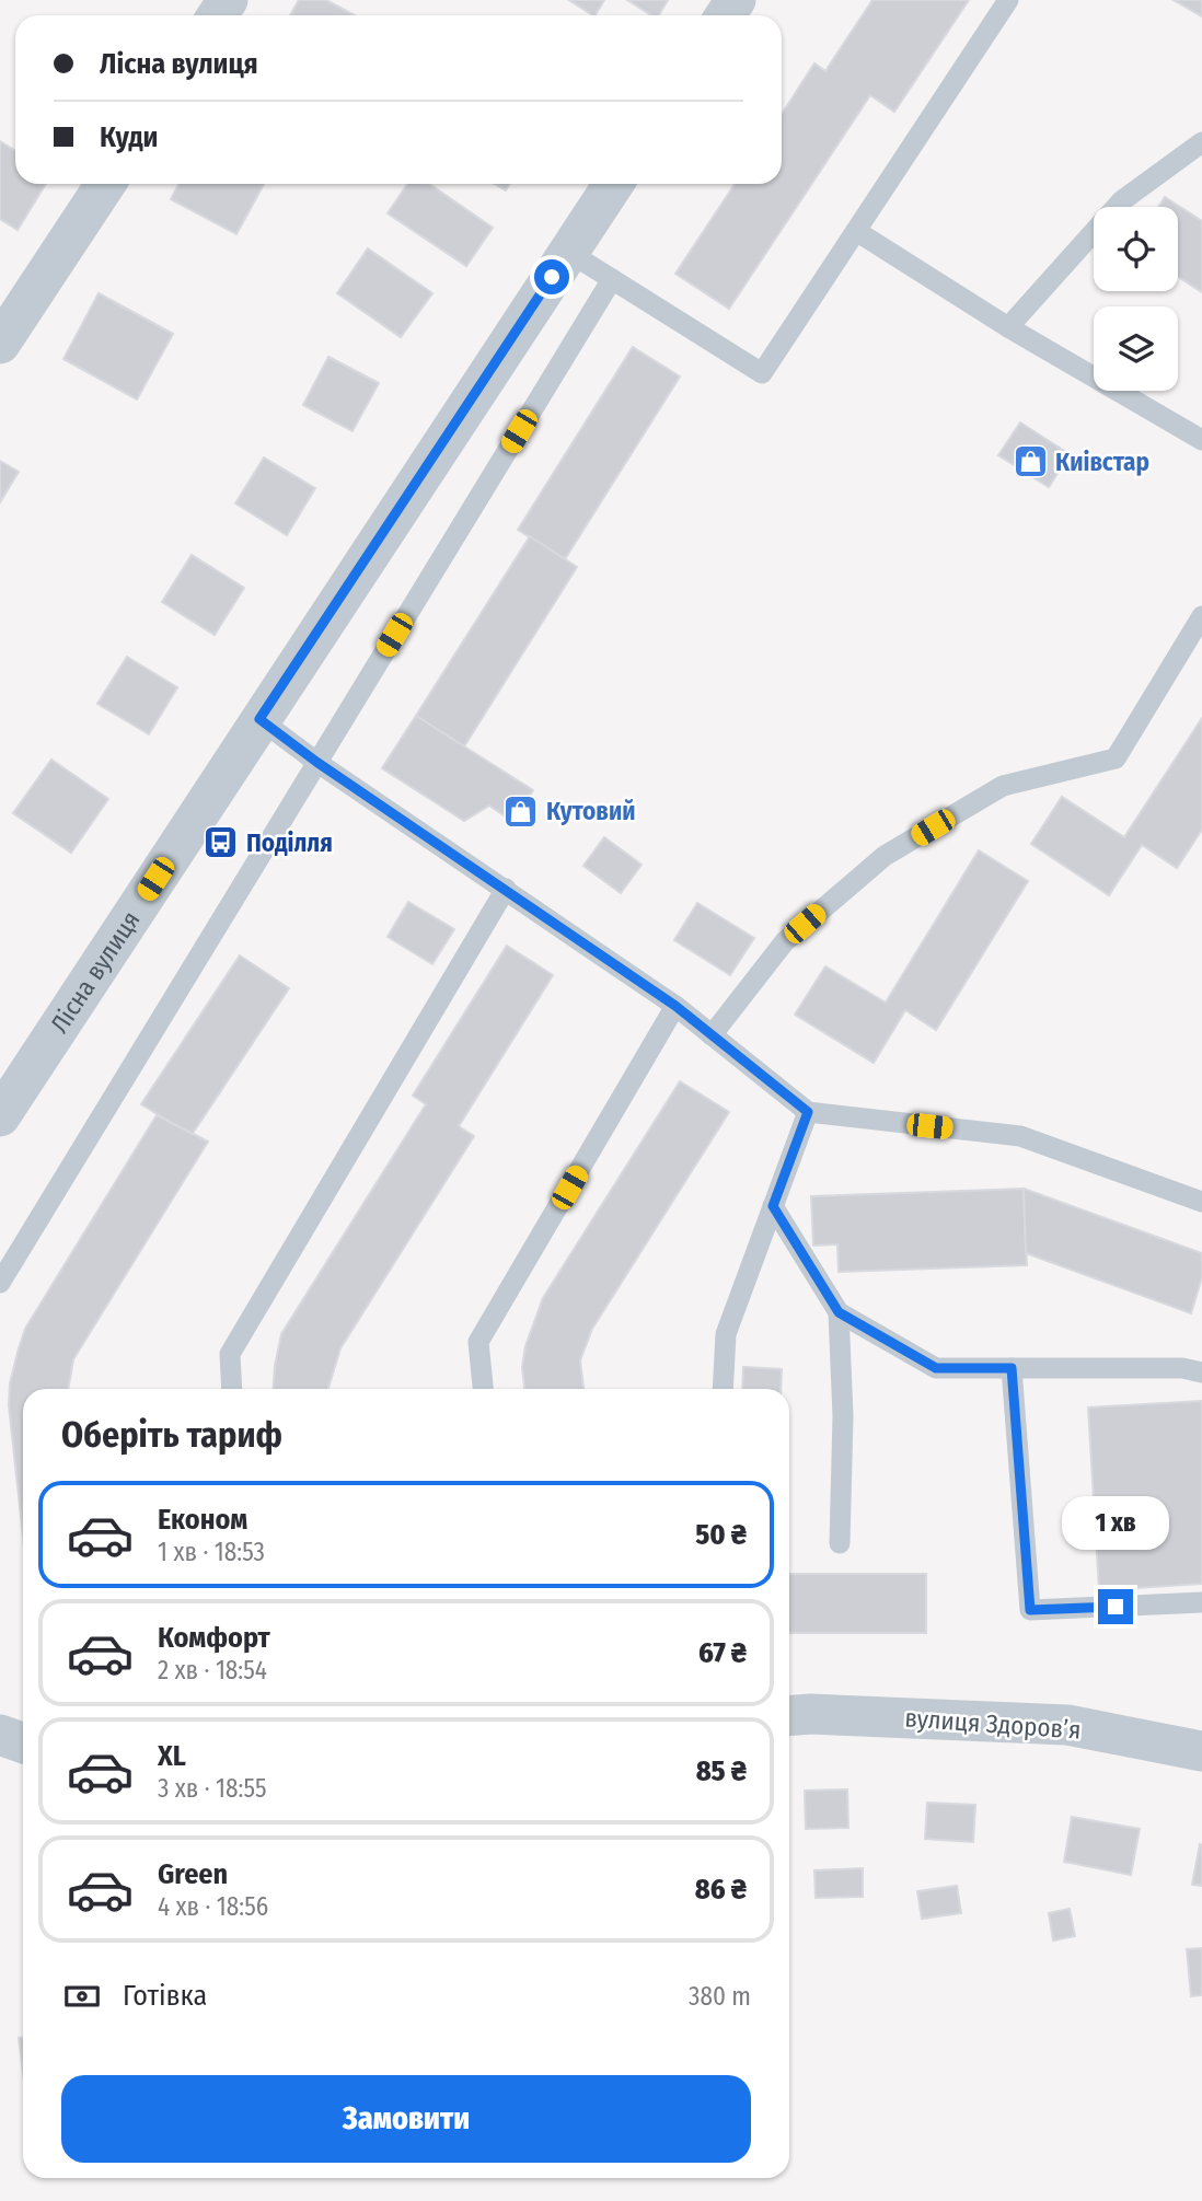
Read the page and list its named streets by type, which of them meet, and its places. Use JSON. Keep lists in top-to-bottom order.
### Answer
{
  "streets": {
    "street": ["Лісна вулиця", "вулиця Здоровʼя"]
  },
  "places": {
    "shop": ["Киівстар", "Кутовий"],
    "bus stop": ["Поділля"]
  },
  "page": {
    "banner": ["Лісна вулиця", "Куди"],
    "heading": "Оберіть тариф",
    "list": [
      {
        "name": "Економ",
        "note": "1 хв · 18:53",
        "value": "50 ₴"
      },
      {
        "name": "Комфорт",
        "note": "2 хв · 18:54",
        "value": "67 ₴"
      },
      {
        "name": "XL",
        "note": "3 хв · 18:55",
        "value": "85 ₴"
      },
      {
        "name": "Green",
        "note": "4 хв · 18:56",
        "value": "86 ₴"
      }
    ],
    "bubble": "1 хв",
    "pay": ["Готівка", "380 m"],
    "buttons": "Замовити"
  }
}
